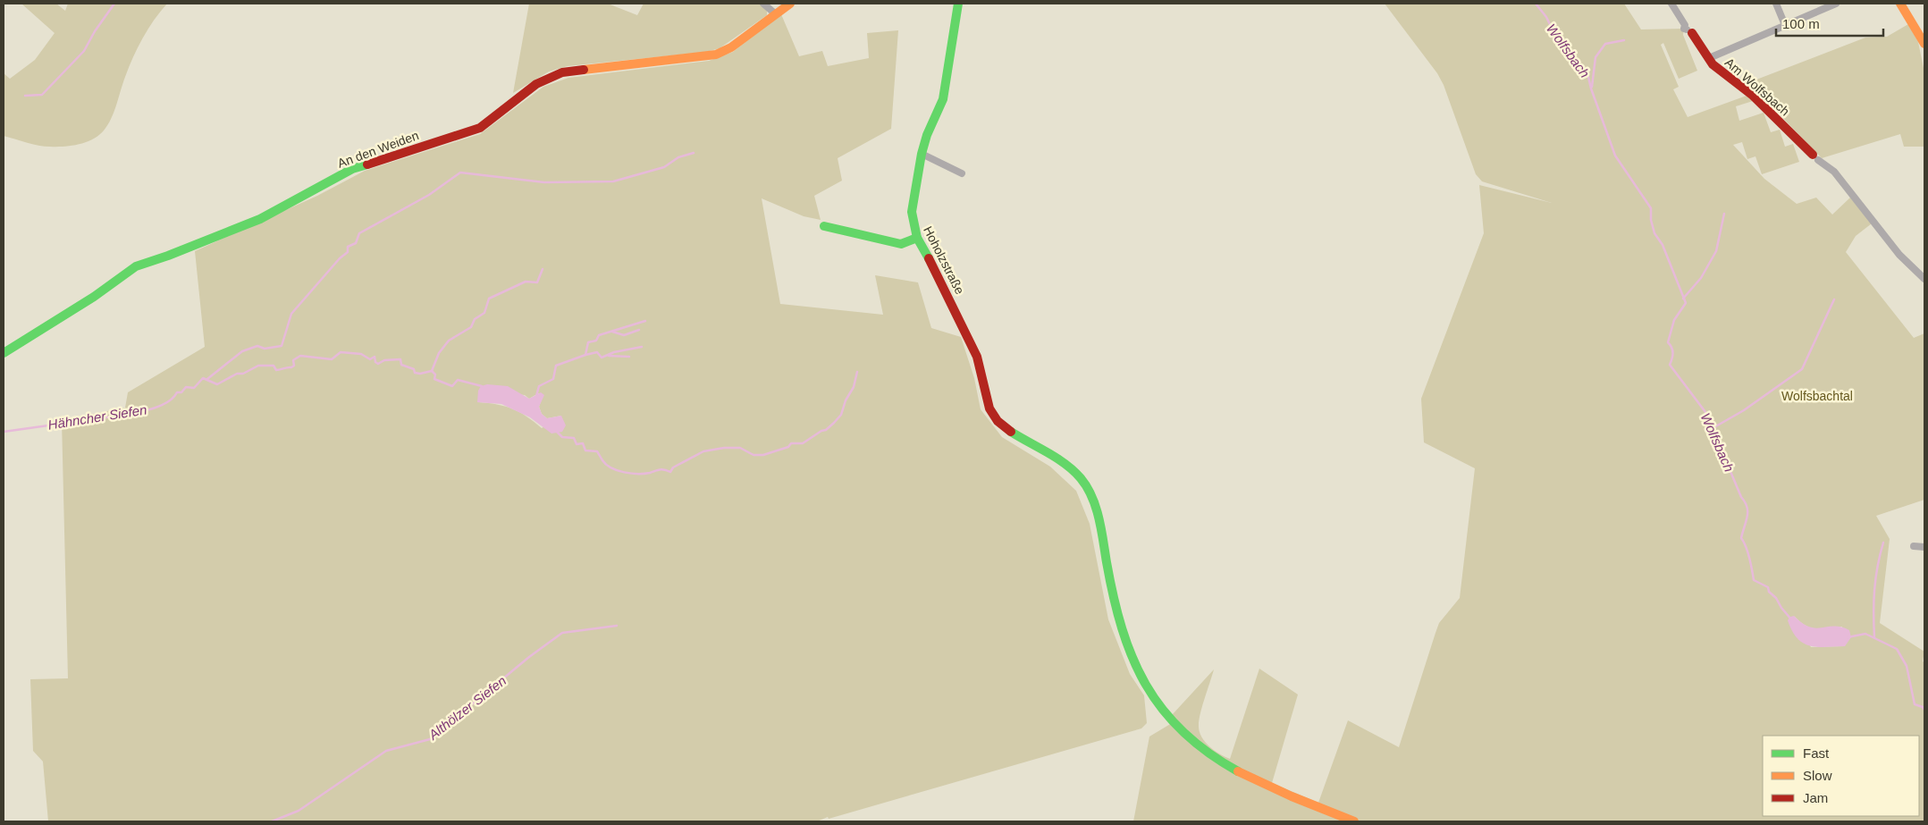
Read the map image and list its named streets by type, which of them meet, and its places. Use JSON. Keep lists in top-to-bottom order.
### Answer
{
  "streets": {
    "street": ["Am Wolfsbach", "An den Weiden", "Hoholzstraße"]
  },
  "water": ["Wolfsbach", "Hähncher Siefen", "Althölzer Siefen"],
  "parks": ["Wolfsbachtal"],
  "legend": ["Fast", "Slow", "Jam"],
  "scale_bar": "100 m"
}
